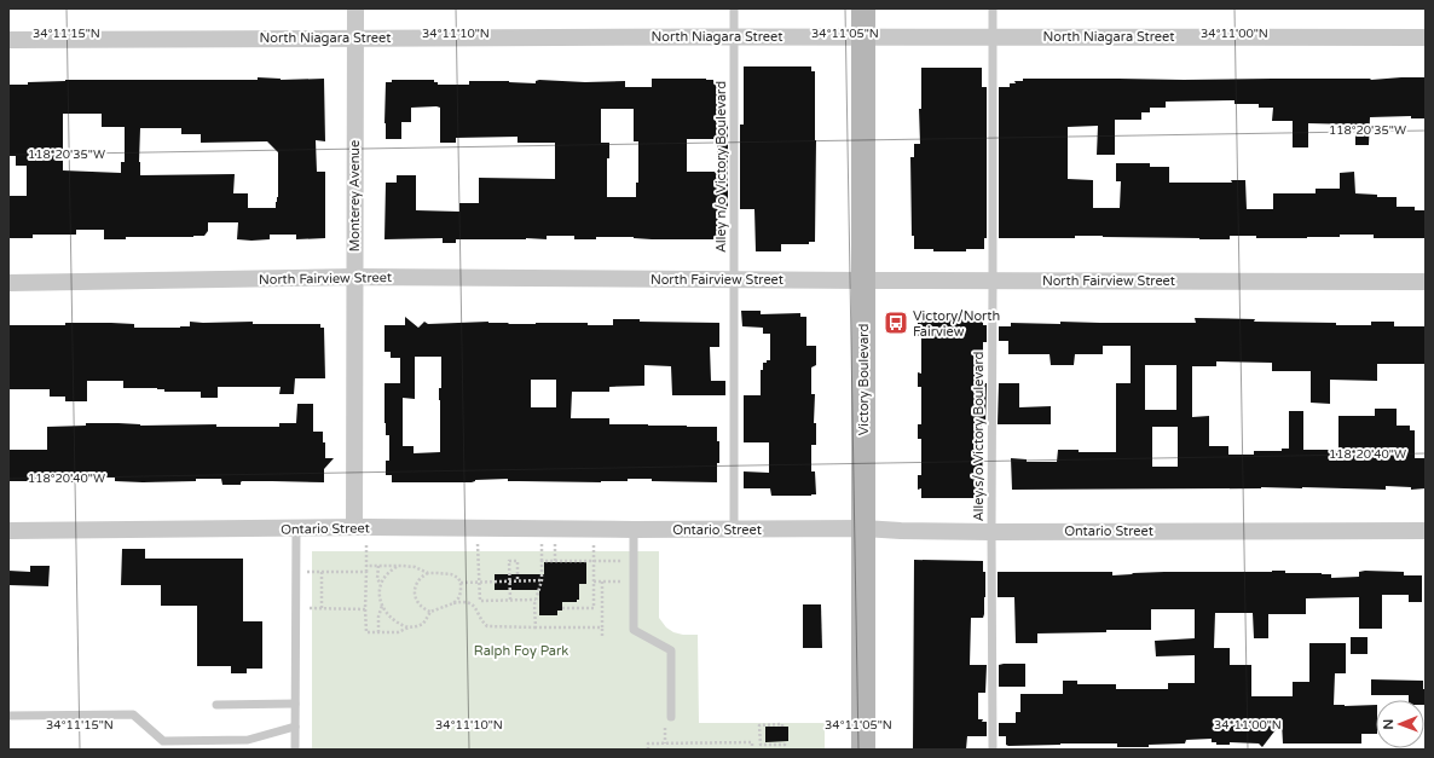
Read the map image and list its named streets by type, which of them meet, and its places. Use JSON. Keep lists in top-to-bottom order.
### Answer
{
  "streets": {
    "main road": ["Victory Boulevard"],
    "street": [
      "North Niagara Street",
      "Monterey Avenue",
      "North Fairview Street",
      "Ontario Street"
    ],
    "lane": ["Alley n/o Victory Boulevard", "Alley s/o Victory Boulevard"]
  },
  "crossings": [
    ["North Niagara Street", "Alley n/o Victory Boulevard"],
    ["North Niagara Street", "Monterey Avenue"],
    ["North Niagara Street", "Victory Boulevard"],
    ["North Niagara Street", "Alley s/o Victory Boulevard"],
    ["Alley n/o Victory Boulevard", "North Fairview Street"],
    ["Alley n/o Victory Boulevard", "Ontario Street"],
    ["Monterey Avenue", "North Fairview Street"],
    ["Monterey Avenue", "Ontario Street"],
    ["North Fairview Street", "Victory Boulevard"],
    ["North Fairview Street", "Alley s/o Victory Boulevard"],
    ["Victory Boulevard", "Ontario Street"],
    ["Alley s/o Victory Boulevard", "Ontario Street"]
  ],
  "parks": ["Ralph Foy Park"],
  "places": {
    "bus stop": ["Victory/North Fairview"]
  },
  "north": "left",
  "coordinates": [
    "34°11'15\"N",
    "34°11'10\"N",
    "34°11'05\"N",
    "34°11'00\"N",
    "118°20'35\"W",
    "118°20'40\"W"
  ]
}
